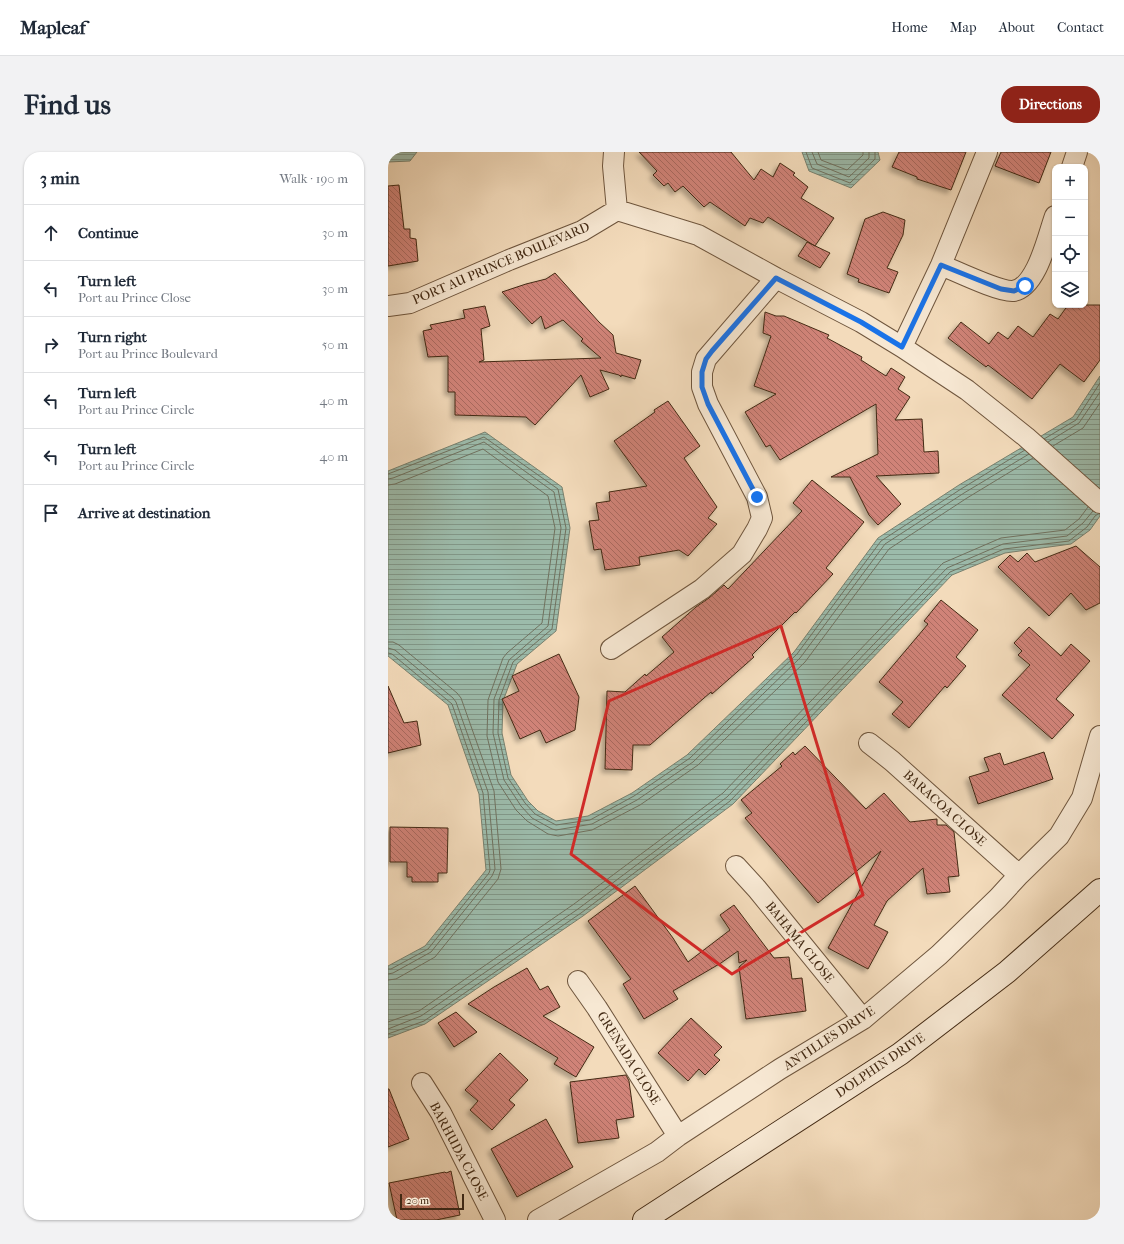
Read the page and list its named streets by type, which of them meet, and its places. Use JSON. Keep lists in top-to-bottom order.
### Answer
{
  "streets": {
    "street": [
      "PORT AU PRINCE BOULEVARD",
      "BARACOA CLOSE",
      "BAHAMA CLOSE",
      "ANTILLES DRIVE",
      "GRENADA CLOSE",
      "DOLPHIN DRIVE",
      "BARHUDA CLOSE"
    ]
  },
  "crossings": [
    ["BARACOA CLOSE", "ANTILLES DRIVE"],
    ["BAHAMA CLOSE", "ANTILLES DRIVE"],
    ["ANTILLES DRIVE", "GRENADA CLOSE"]
  ],
  "scale_bar": "20 m",
  "page": {
    "header": "Mapleaf",
    "nav": [
      "Home",
      "Map",
      "About",
      "Contact"
    ],
    "buttons": "Directions",
    "title": "Find us",
    "heading": ["3 min", "Walk · 190 m"],
    "map_buttons": ["+", "−"],
    "list": [
      ["Continue", "30 m"],
      ["Turn left", "Port au Prince Close", "30 m"],
      ["Turn right", "Port au Prince Boulevard", "50 m"],
      ["Turn left", "Port au Prince Circle", "40 m"],
      ["Turn left", "Port au Prince Circle", "40 m"],
      "Arrive at destination"
    ],
    "scale": "20 m"
  }
}
